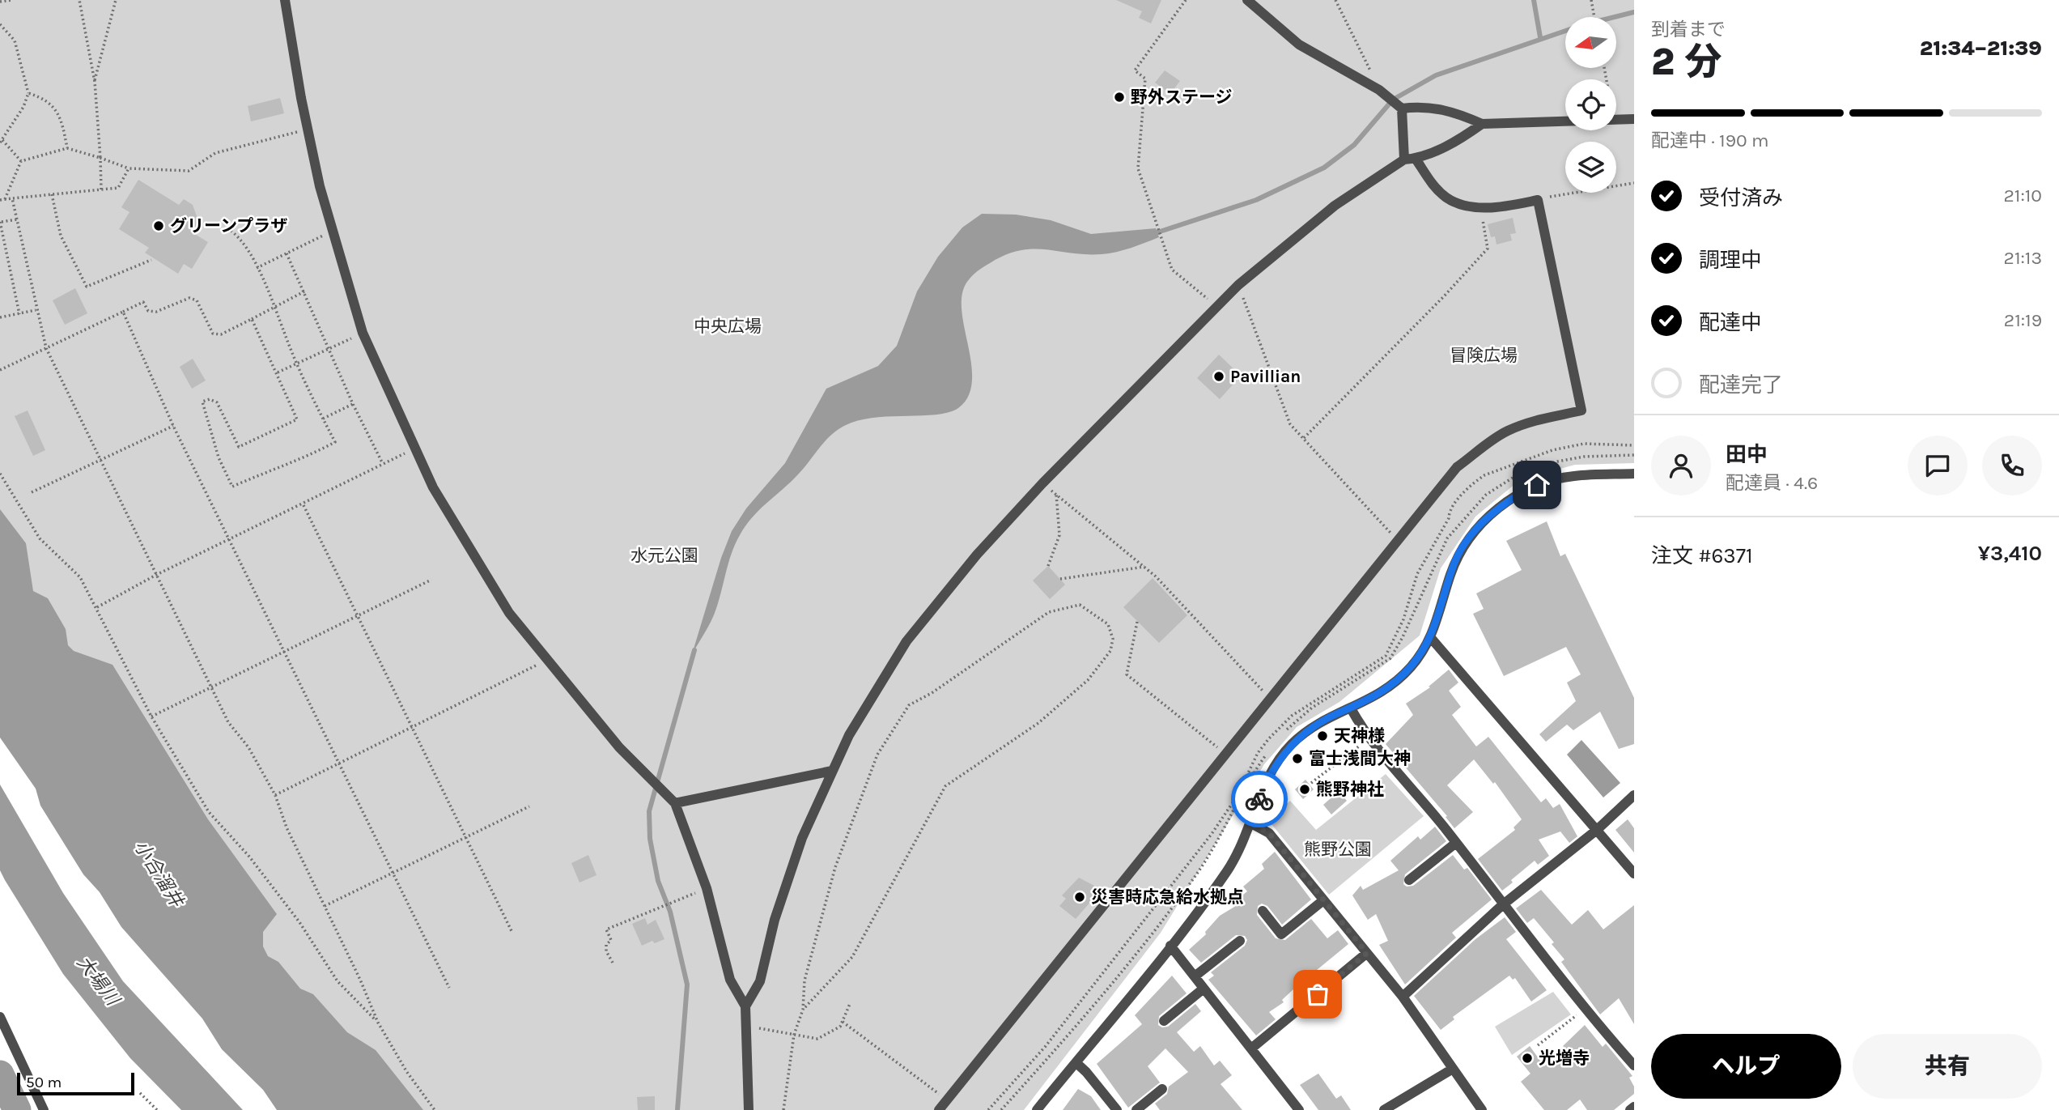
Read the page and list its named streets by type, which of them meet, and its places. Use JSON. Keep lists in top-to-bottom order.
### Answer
{
  "water": ["小合溜井", "大場川"],
  "parks": [
    "中央広場",
    "冒険広場",
    "水元公園",
    "熊野公園"
  ],
  "places": [
    "野外ステージ",
    "グリーンプラザ",
    "Pavillian",
    "天神様",
    "富士浅間大神",
    "熊野神社",
    "災害時応急給水拠点",
    "光増寺"
  ],
  "scale_bar": "50 m",
  "north": "left",
  "page": {
    "heading": ["2 分", "到着まで", "21:34–21:39"],
    "panel": [
      "田中",
      "配達員 · 4.6",
      "注文 #6371",
      "¥3,410"
    ],
    "bar": "配達中 · 190 m",
    "list": [
      ["受付済み", "21:10"],
      ["調理中", "21:13"],
      ["配達中", "21:19"],
      "配達完了"
    ],
    "buttons": ["ヘルプ", "共有"],
    "scale": "50 m"
  }
}
